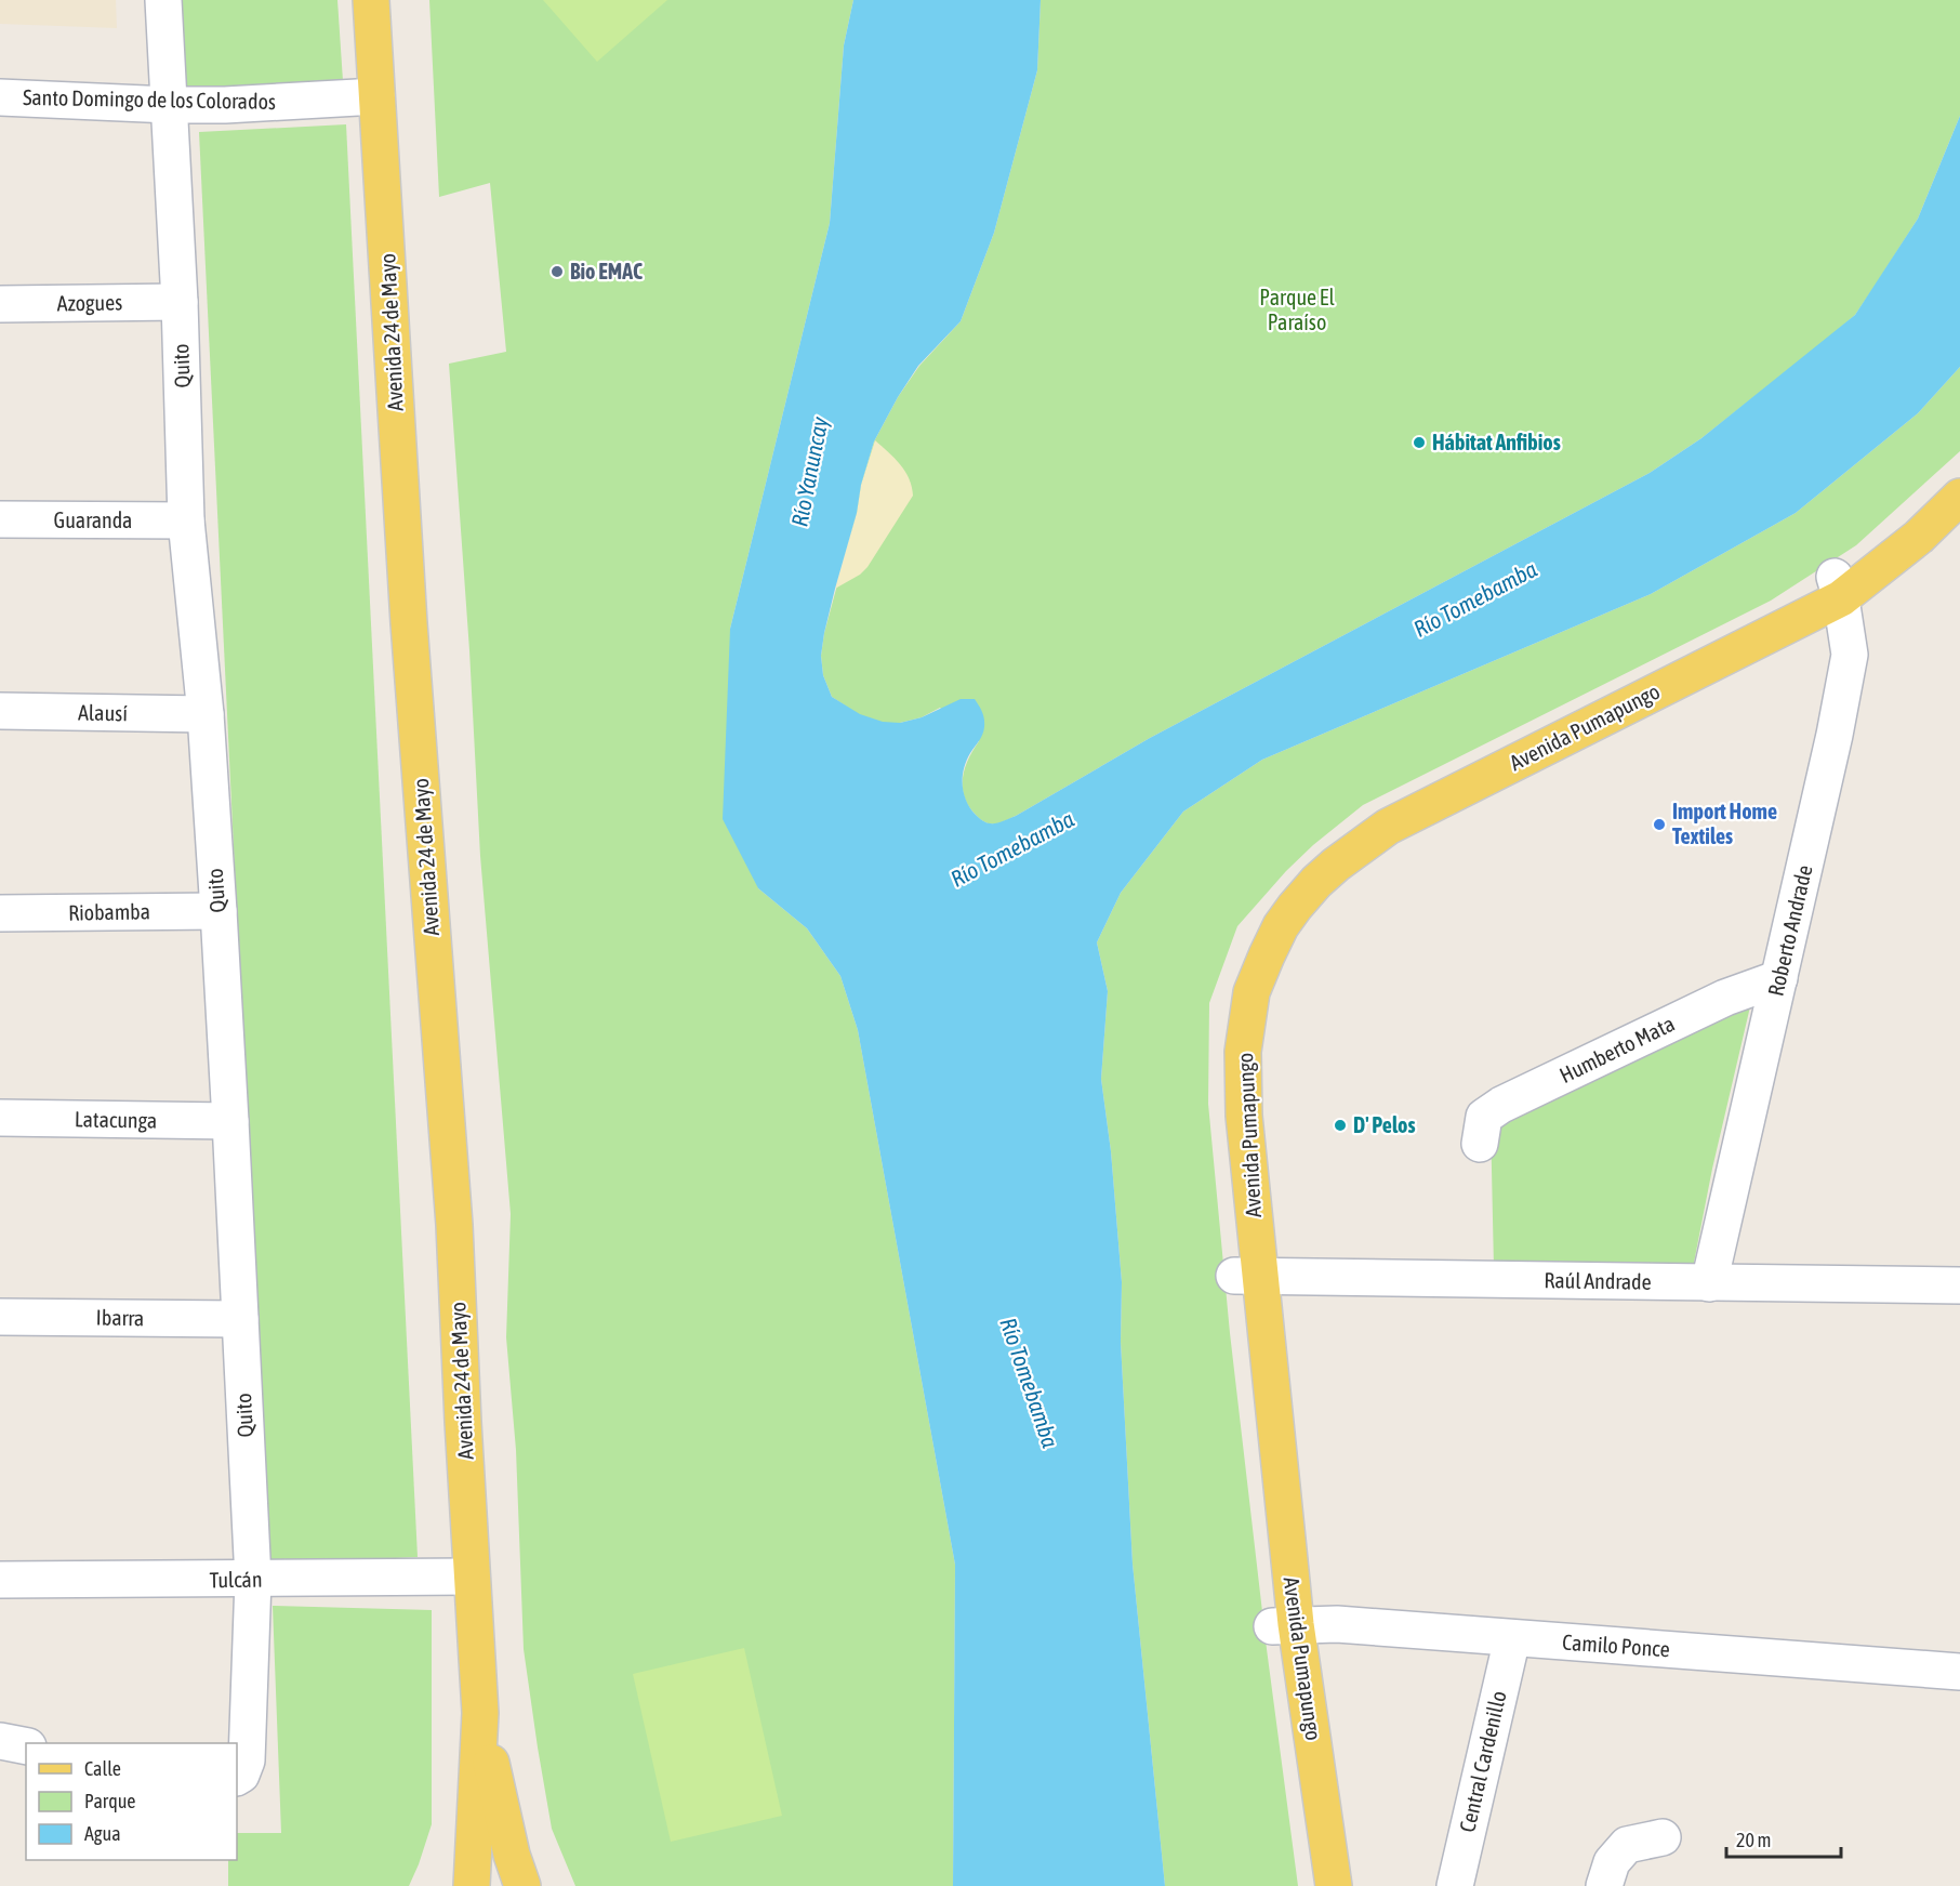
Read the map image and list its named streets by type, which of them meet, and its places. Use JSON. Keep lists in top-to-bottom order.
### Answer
{
  "streets": {
    "main road": ["Avenida 24 de Mayo", "Avenida Pumapungo"],
    "street": [
      "Santo Domingo de los Colorados",
      "Azogues",
      "Quito",
      "Guaranda",
      "Alausí",
      "Riobamba",
      "Roberto Andrade",
      "Humberto Mata",
      "Latacunga",
      "Raúl Andrade",
      "Ibarra",
      "Tulcán",
      "Camilo Ponce",
      "Central Cardenillo"
    ]
  },
  "crossings": [
    ["Santo Domingo de los Colorados", "Avenida 24 de Mayo"],
    ["Santo Domingo de los Colorados", "Quito"],
    ["Azogues", "Quito"],
    ["Avenida 24 de Mayo", "Tulcán"],
    ["Quito", "Guaranda"],
    ["Quito", "Alausí"],
    ["Quito", "Riobamba"],
    ["Quito", "Latacunga"],
    ["Quito", "Ibarra"],
    ["Quito", "Tulcán"],
    ["Avenida Pumapungo", "Roberto Andrade"],
    ["Avenida Pumapungo", "Raúl Andrade"],
    ["Avenida Pumapungo", "Camilo Ponce"],
    ["Roberto Andrade", "Humberto Mata"],
    ["Roberto Andrade", "Raúl Andrade"],
    ["Camilo Ponce", "Central Cardenillo"]
  ],
  "water": ["Río Yanuncay", "Río Tomebamba"],
  "parks": ["Parque El Paraíso"],
  "places": [
    "Bio EMAC",
    "Hábitat Anfibios",
    "Import Home Textiles",
    "D' Pelos"
  ],
  "legend": ["Calle", "Parque", "Agua"],
  "scale_bar": "20 m"
}
